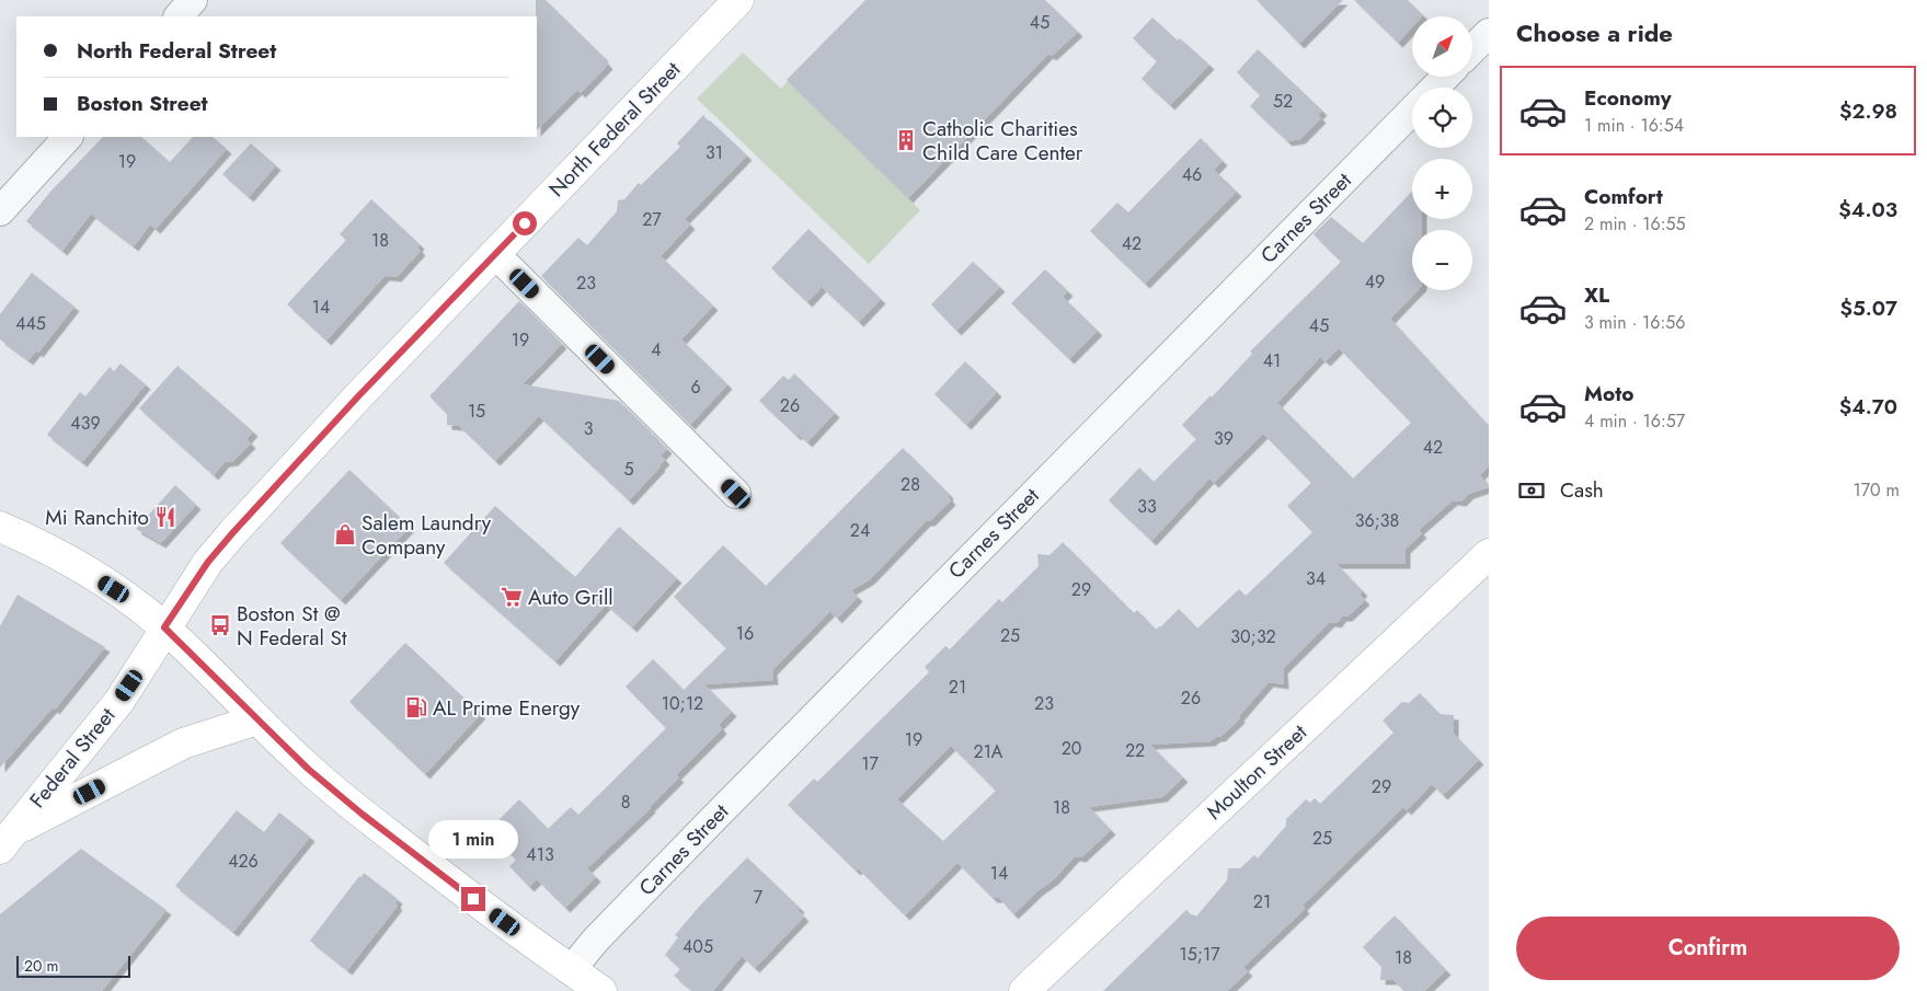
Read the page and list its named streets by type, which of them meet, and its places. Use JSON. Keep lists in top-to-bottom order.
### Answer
{
  "streets": {
    "main road": ["North Federal Street", "Federal Street", "Moulton Street"],
    "street": ["Carnes Street"]
  },
  "crossings": [
    ["North Federal Street", "Federal Street"]
  ],
  "places": {
    "building": ["Catholic Charities Child Care Center"],
    "restaurant": ["Mi Ranchito"],
    "shop": ["Salem Laundry Company"],
    "supermarket": ["Auto Grill"],
    "bus stop": ["Boston St @ N Federal St"],
    "fuel station": ["AL Prime Energy"]
  },
  "house_numbers": [
    "45",
    "52",
    "31",
    "19",
    "46",
    "27",
    "18",
    "42",
    "49",
    "23",
    "14",
    "445",
    "45",
    "19",
    "4",
    "41",
    "6",
    "26",
    "15",
    "439",
    "3",
    "39",
    "42",
    "5",
    "28",
    "33",
    "36;38",
    "24",
    "34",
    "29",
    "16",
    "25",
    "30;32",
    "21",
    "26",
    "10;12",
    "23",
    "19",
    "20",
    "22",
    "21A",
    "17",
    "29",
    "8",
    "18",
    "25",
    "413",
    "426",
    "14",
    "7",
    "21",
    "405",
    "15;17",
    "18"
  ],
  "scale_bar": "20 m",
  "north": "top right",
  "page": {
    "heading": "Choose a ride",
    "map_buttons": ["+", "−"],
    "banner": ["North Federal Street", "Boston Street"],
    "list": [
      {
        "name": "Economy",
        "note": "1 min · 16:54",
        "value": "$2.98"
      },
      {
        "name": "Comfort",
        "note": "2 min · 16:55",
        "value": "$4.03"
      },
      {
        "name": "XL",
        "note": "3 min · 16:56",
        "value": "$5.07"
      },
      {
        "name": "Moto",
        "note": "4 min · 16:57",
        "value": "$4.70"
      }
    ],
    "pay": ["Cash", "170 m"],
    "bubble": "1 min",
    "buttons": "Confirm",
    "scale": "20 m"
  }
}
